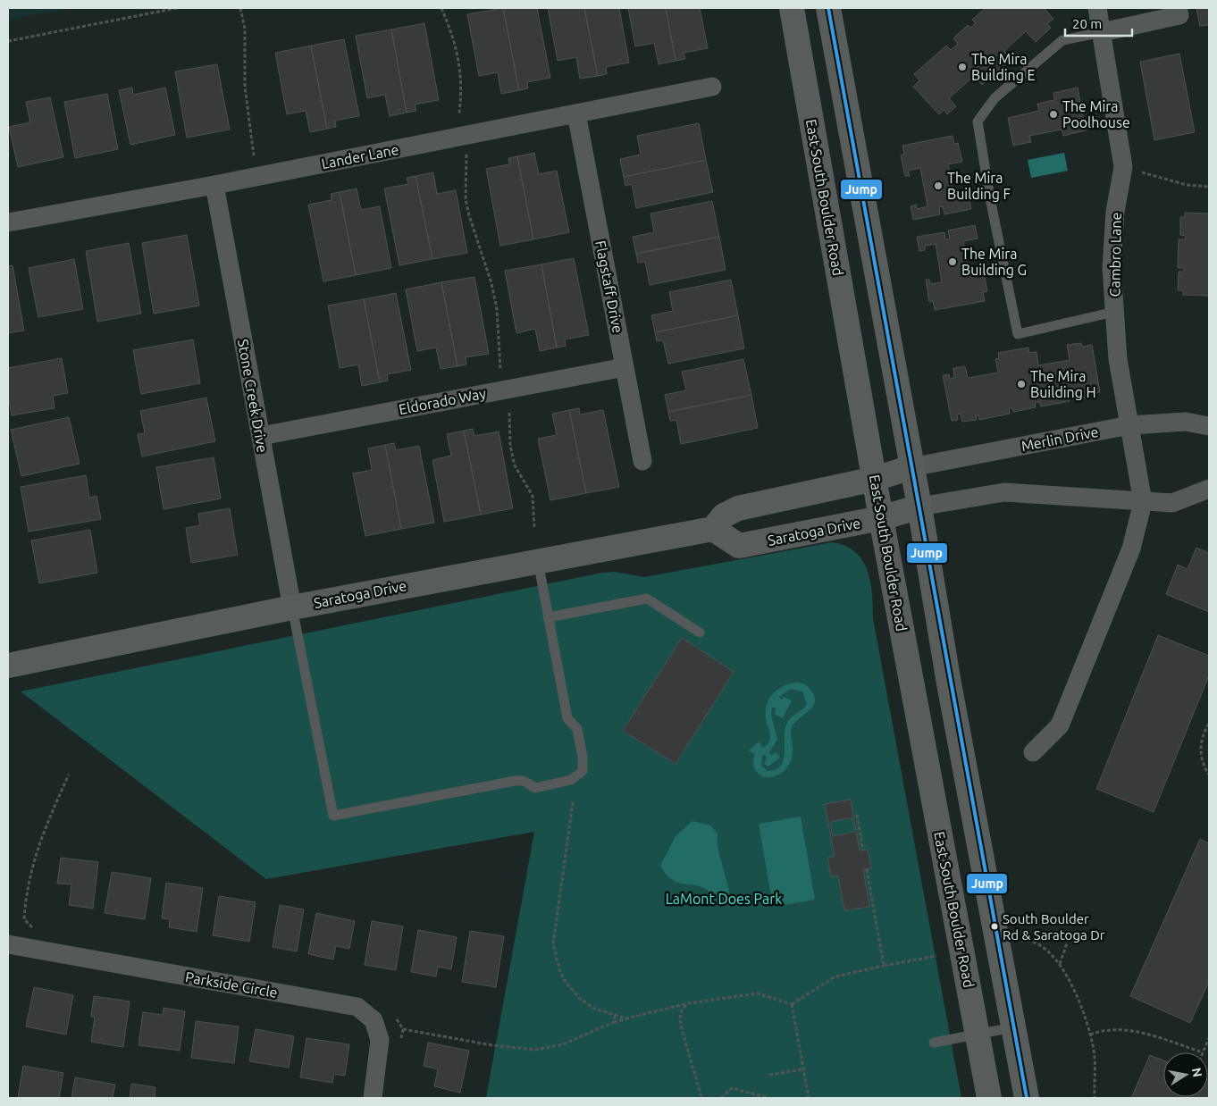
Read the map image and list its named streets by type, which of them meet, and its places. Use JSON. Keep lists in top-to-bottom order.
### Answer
{
  "streets": {
    "main road": ["East South Boulder Road", "Saratoga Drive"],
    "street": [
      "Lander Lane",
      "Cambro Lane",
      "Flagstaff Drive",
      "Stone Creek Drive",
      "Eldorado Way",
      "Merlin Drive",
      "Parkside Circle"
    ]
  },
  "crossings": [
    ["Lander Lane", "Flagstaff Drive"],
    ["Lander Lane", "Stone Creek Drive"],
    ["East South Boulder Road", "Saratoga Drive"],
    ["Cambro Lane", "Merlin Drive"],
    ["Flagstaff Drive", "Eldorado Way"],
    ["Stone Creek Drive", "Eldorado Way"],
    ["Stone Creek Drive", "Saratoga Drive"]
  ],
  "parks": ["LaMont Does Park"],
  "places": [
    "The Mira Building E",
    "The Mira Poolhouse",
    "The Mira Building F",
    "The Mira Building G",
    "The Mira Building H",
    "South Boulder Rd & Saratoga Dr"
  ],
  "lines": ["transit line Jump"],
  "scale_bar": "20 m",
  "north": "right"
}
